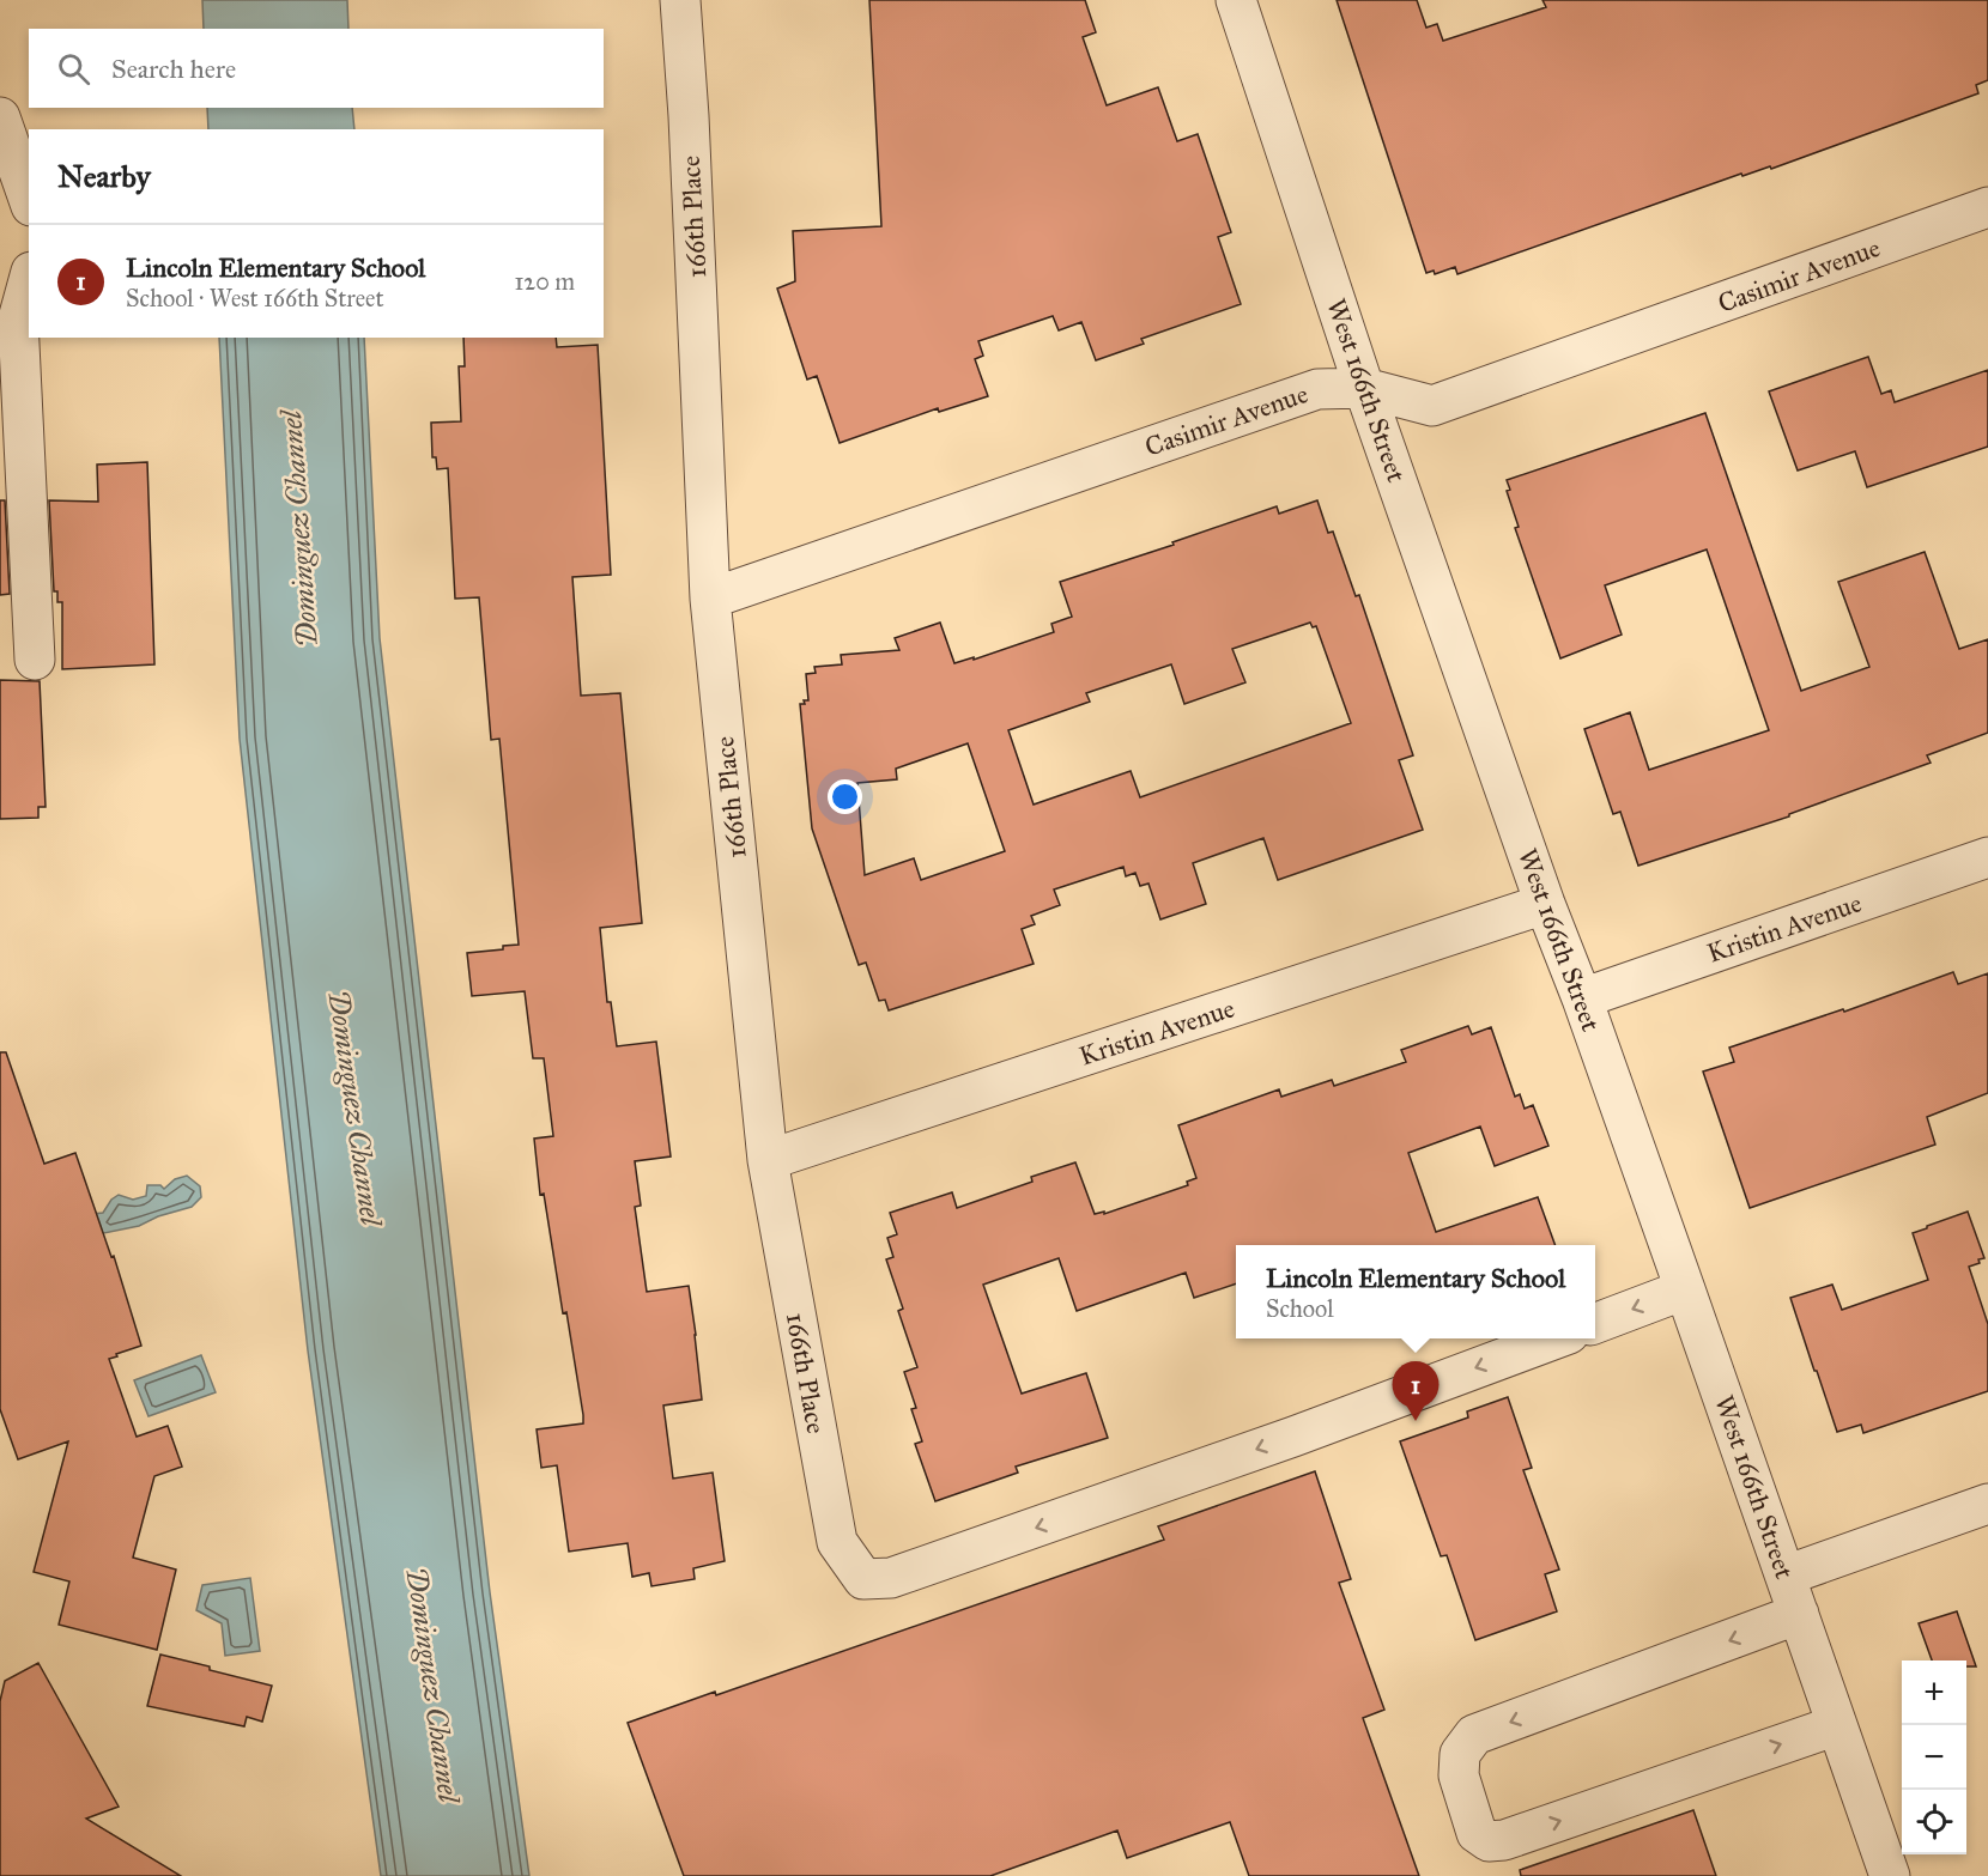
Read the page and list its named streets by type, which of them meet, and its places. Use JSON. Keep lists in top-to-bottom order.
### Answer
{
  "streets": {
    "street": [
      "166th Place",
      "Casimir Avenue",
      "West 166th Street",
      "Kristin Avenue"
    ]
  },
  "crossings": [
    ["166th Place", "Casimir Avenue"],
    ["166th Place", "Kristin Avenue"],
    ["Casimir Avenue", "West 166th Street"],
    ["West 166th Street", "Kristin Avenue"]
  ],
  "water": ["Dominguez Channel"],
  "page": {
    "search": "Search here",
    "heading": "Nearby",
    "list": [
      {
        "mark": "1",
        "name": "Lincoln Elementary School",
        "note": "School · West 166th Street",
        "value": "120 m"
      }
    ],
    "popup": ["Lincoln Elementary School", "School"],
    "pins": "1",
    "map_buttons": ["+", "−"]
  }
}
